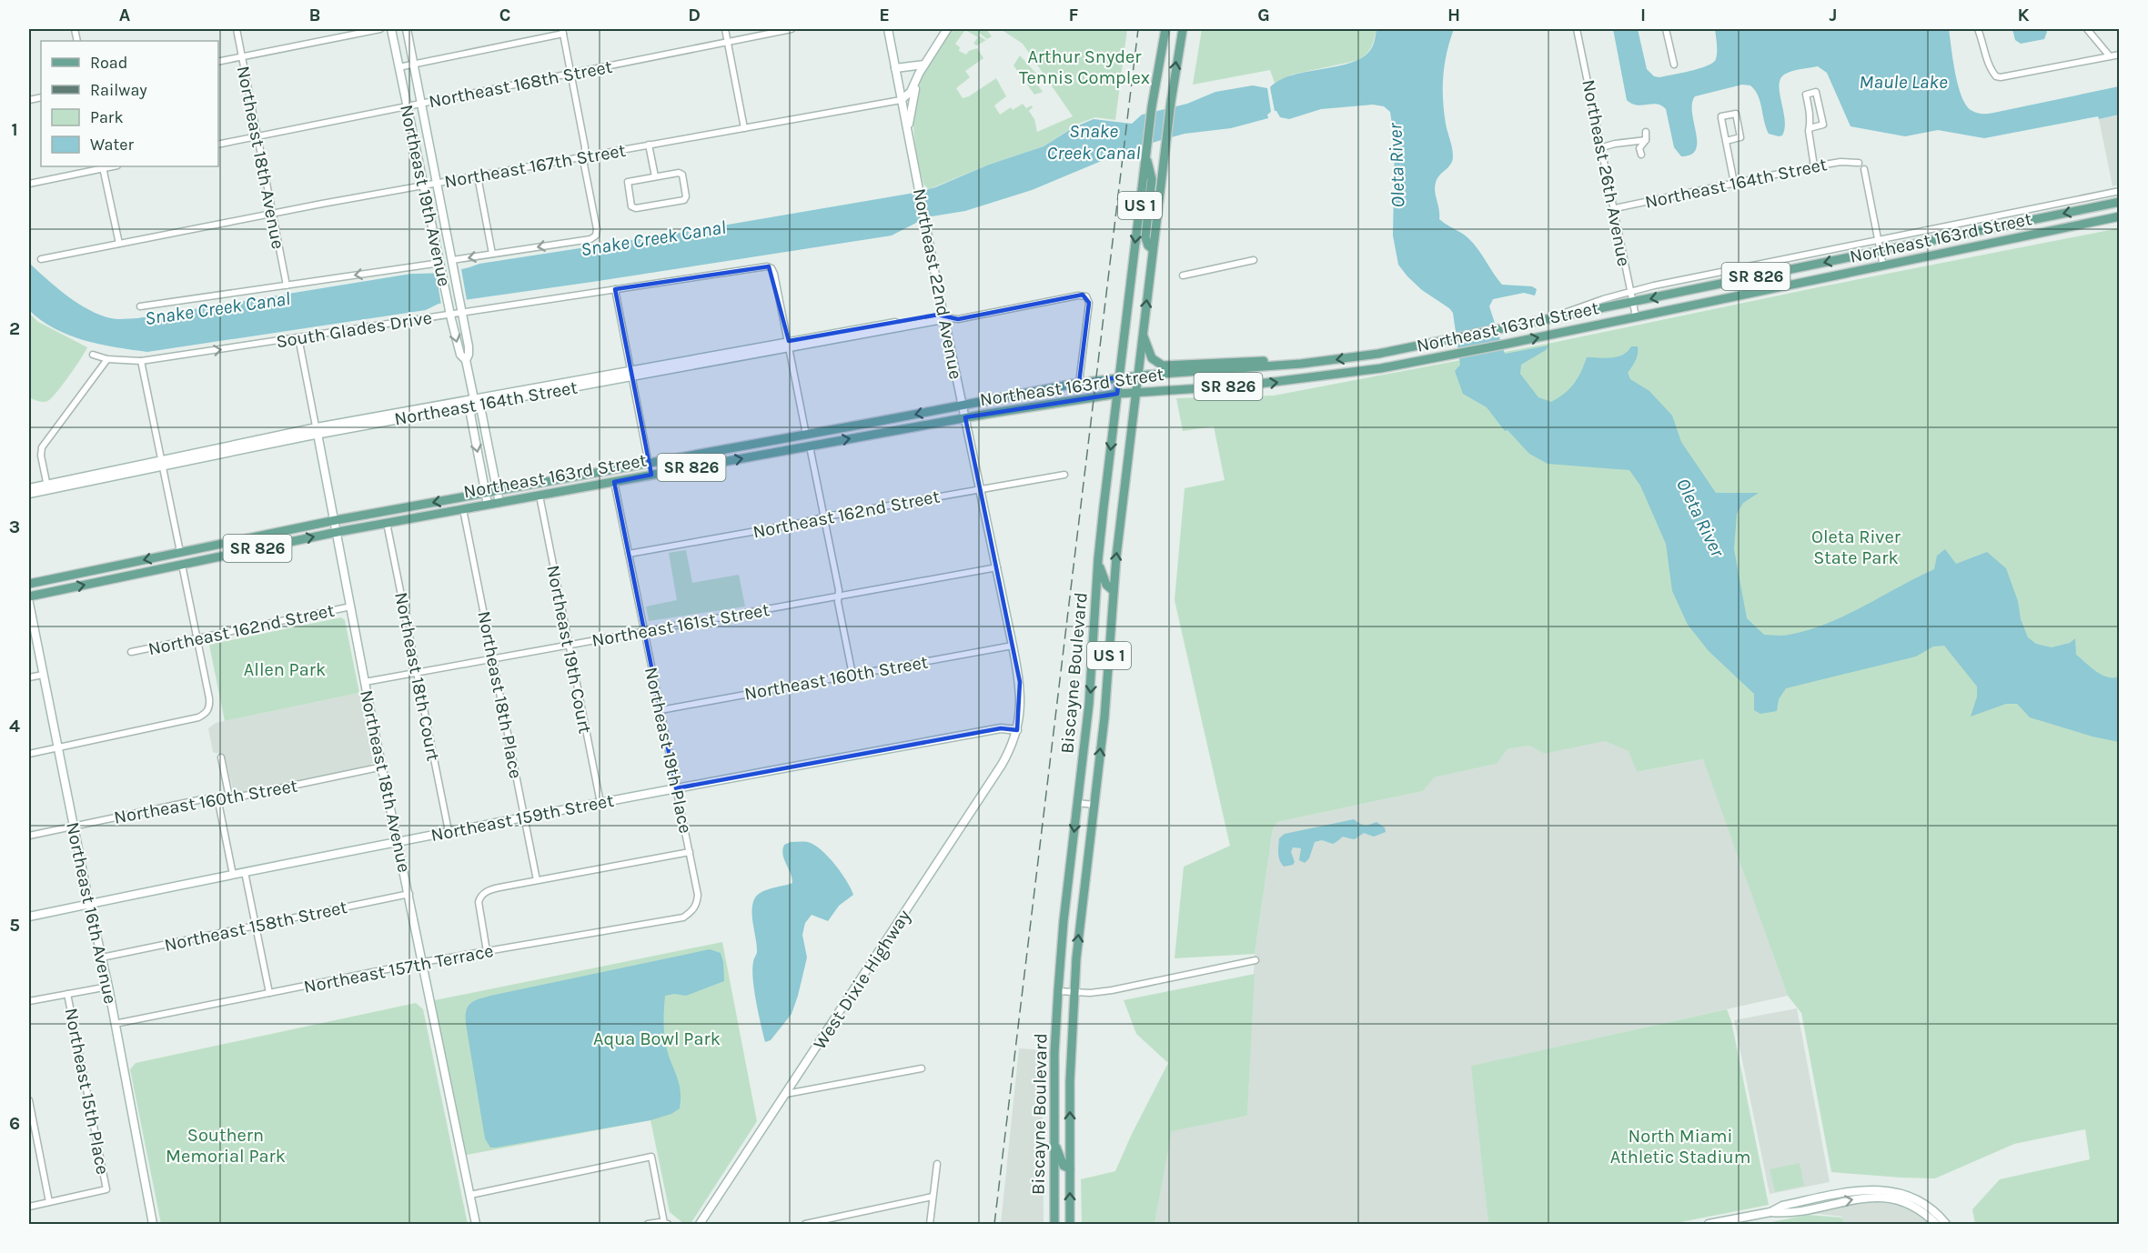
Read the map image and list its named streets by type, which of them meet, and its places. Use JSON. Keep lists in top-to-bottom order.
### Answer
{
  "streets": {
    "main road": [
      "US 1",
      "Northeast 163rd Street",
      "SR 826",
      "Biscayne Boulevard"
    ],
    "street": [
      "Northeast 168th Street",
      "Northeast 18th Avenue",
      "Northeast 167th Street",
      "Northeast 26th Avenue",
      "Northeast 164th Street",
      "Northeast 19th Avenue",
      "Northeast 22nd Avenue",
      "South Glades Drive",
      "Northeast 162nd Street",
      "Northeast 161st Street",
      "Northeast 19th Court",
      "Northeast 18th Court",
      "Northeast 160th Street",
      "Northeast 18th Place",
      "Northeast 19th Place",
      "Northeast 159th Street",
      "Northeast 16th Avenue",
      "Northeast 158th Street",
      "Northeast 157th Terrace",
      "West Dixie Highway",
      "Northeast 15th Place"
    ]
  },
  "crossings": [
    ["Northeast 168th Street", "Northeast 18th Avenue"],
    ["Northeast 168th Street", "Northeast 19th Avenue"],
    ["Northeast 18th Avenue", "Northeast 167th Street"],
    ["Northeast 18th Avenue", "Northeast 164th Street"],
    ["Northeast 18th Avenue", "Northeast 163rd Street"],
    ["Northeast 18th Avenue", "South Glades Drive"],
    ["Northeast 18th Avenue", "Northeast 162nd Street"],
    ["Northeast 18th Avenue", "Northeast 161st Street"],
    ["Northeast 18th Avenue", "Northeast 160th Street"],
    ["Northeast 18th Avenue", "Northeast 159th Street"],
    ["Northeast 18th Avenue", "Northeast 158th Street"],
    ["Northeast 18th Avenue", "Northeast 157th Terrace"],
    ["Northeast 167th Street", "Northeast 19th Avenue"],
    ["Northeast 167th Street", "Northeast 22nd Avenue"],
    ["Northeast 26th Avenue", "Northeast 164th Street"],
    ["Northeast 26th Avenue", "Northeast 163rd Street"],
    ["Northeast 164th Street", "Northeast 19th Avenue"],
    ["Northeast 164th Street", "Northeast 163rd Street"],
    ["Northeast 164th Street", "Northeast 22nd Avenue"],
    ["Northeast 164th Street", "South Glades Drive"],
    ["Northeast 19th Avenue", "Northeast 163rd Street"],
    ["Northeast 19th Avenue", "South Glades Drive"],
    ["Northeast 163rd Street", "Northeast 22nd Avenue"],
    ["Northeast 163rd Street", "Northeast 19th Court"],
    ["Northeast 163rd Street", "Biscayne Boulevard"],
    ["Northeast 163rd Street", "Northeast 18th Court"],
    ["Northeast 163rd Street", "Northeast 18th Place"],
    ["Northeast 163rd Street", "Northeast 19th Place"],
    ["Northeast 22nd Avenue", "Northeast 162nd Street"],
    ["Northeast 22nd Avenue", "Northeast 161st Street"],
    ["Northeast 22nd Avenue", "Northeast 160th Street"],
    ["Northeast 22nd Avenue", "Northeast 159th Street"],
    ["Northeast 22nd Avenue", "West Dixie Highway"],
    ["Northeast 162nd Street", "Northeast 19th Place"],
    ["Northeast 161st Street", "Northeast 19th Court"],
    ["Northeast 161st Street", "Northeast 18th Court"],
    ["Northeast 161st Street", "Northeast 18th Place"],
    ["Northeast 161st Street", "Northeast 19th Place"],
    ["Northeast 19th Court", "Northeast 159th Street"],
    ["Northeast 18th Court", "Northeast 159th Street"],
    ["Northeast 160th Street", "Northeast 19th Place"],
    ["Northeast 160th Street", "Northeast 16th Avenue"],
    ["Northeast 18th Place", "Northeast 159th Street"],
    ["Northeast 19th Place", "Northeast 159th Street"],
    ["Northeast 19th Place", "Northeast 157th Terrace"],
    ["Northeast 159th Street", "Northeast 16th Avenue"],
    ["Northeast 159th Street", "West Dixie Highway"],
    ["Northeast 16th Avenue", "Northeast 158th Street"],
    ["Northeast 16th Avenue", "Northeast 157th Terrace"]
  ],
  "water": ["Maule Lake", "Snake Creek Canal", "Oleta River"],
  "parks": [
    "Arthur Snyder Tennis Complex",
    "Oleta River State Park",
    "Allen Park",
    "Aqua Bowl Park",
    "Southern Memorial Park",
    "North Miami Athletic Stadium"
  ],
  "legend": [
    "Road",
    "Railway",
    "Park",
    "Water"
  ],
  "grid": {
    "columns": [
      "A",
      "B",
      "C",
      "D",
      "E",
      "F",
      "G",
      "H",
      "I",
      "J",
      "K"
    ],
    "rows": [
      "1",
      "2",
      "3",
      "4",
      "5",
      "6"
    ]
  }
}
